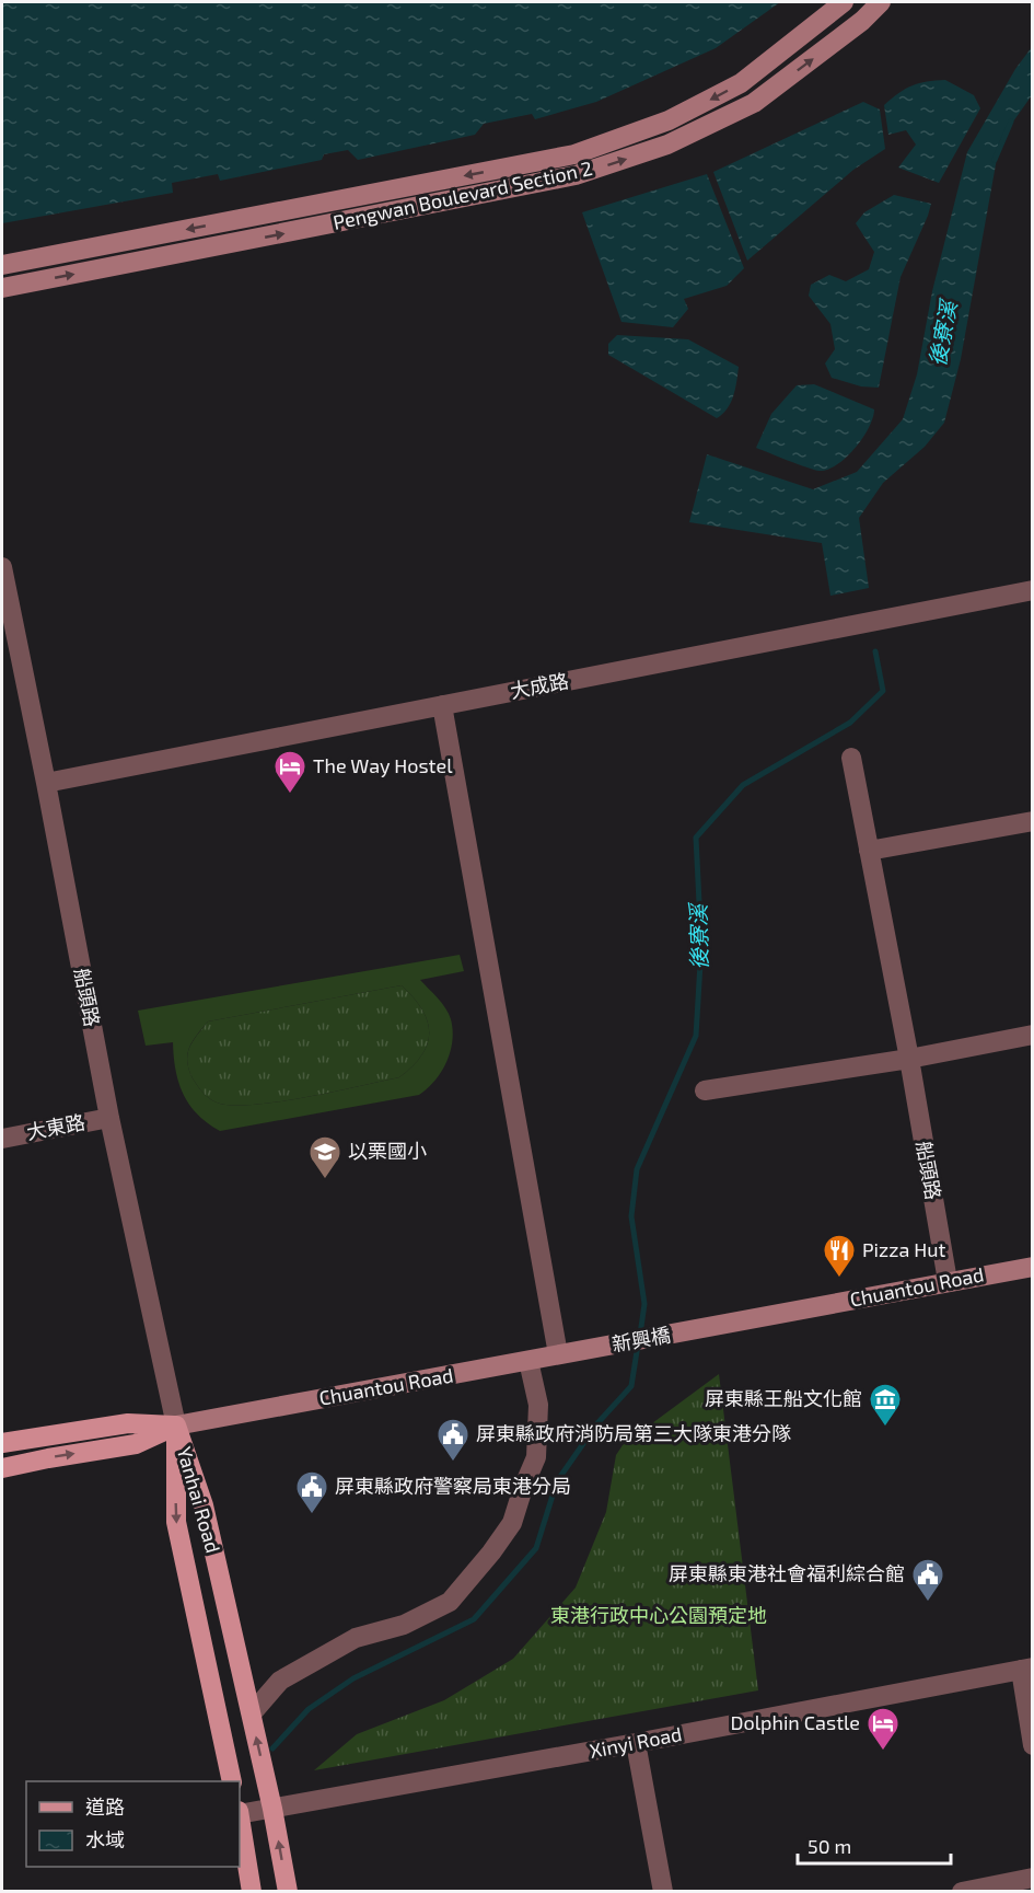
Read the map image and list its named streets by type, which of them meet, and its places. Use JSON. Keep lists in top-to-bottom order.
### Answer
{
  "streets": {
    "main road": ["Chuantou Road", "Yanhai Road"],
    "street": [
      "Pengwan Boulevard Section 2",
      "大成路",
      "船頭路",
      "大東路",
      "新興橋",
      "Xinyi Road"
    ]
  },
  "crossings": [
    ["大成路", "船頭路"],
    ["船頭路", "大東路"],
    ["船頭路", "Chuantou Road"],
    ["船頭路", "Yanhai Road"],
    ["Chuantou Road", "新興橋"],
    ["Chuantou Road", "Yanhai Road"],
    ["Yanhai Road", "Xinyi Road"]
  ],
  "water": ["後寮溪"],
  "parks": ["東港行政中心公園預定地"],
  "places": {
    "hotel": ["The Way Hostel", "Dolphin Castle"],
    "school or university": ["以栗國小"],
    "restaurant": ["Pizza Hut"],
    "museum": ["屏東縣王船文化館"],
    "public building": ["屏東縣政府消防局第三大隊東港分隊", "屏東縣政府警察局東港分局", "屏東縣東港社會福利綜合館"]
  },
  "legend": ["道路", "水域"],
  "scale_bar": "50 m"
}
